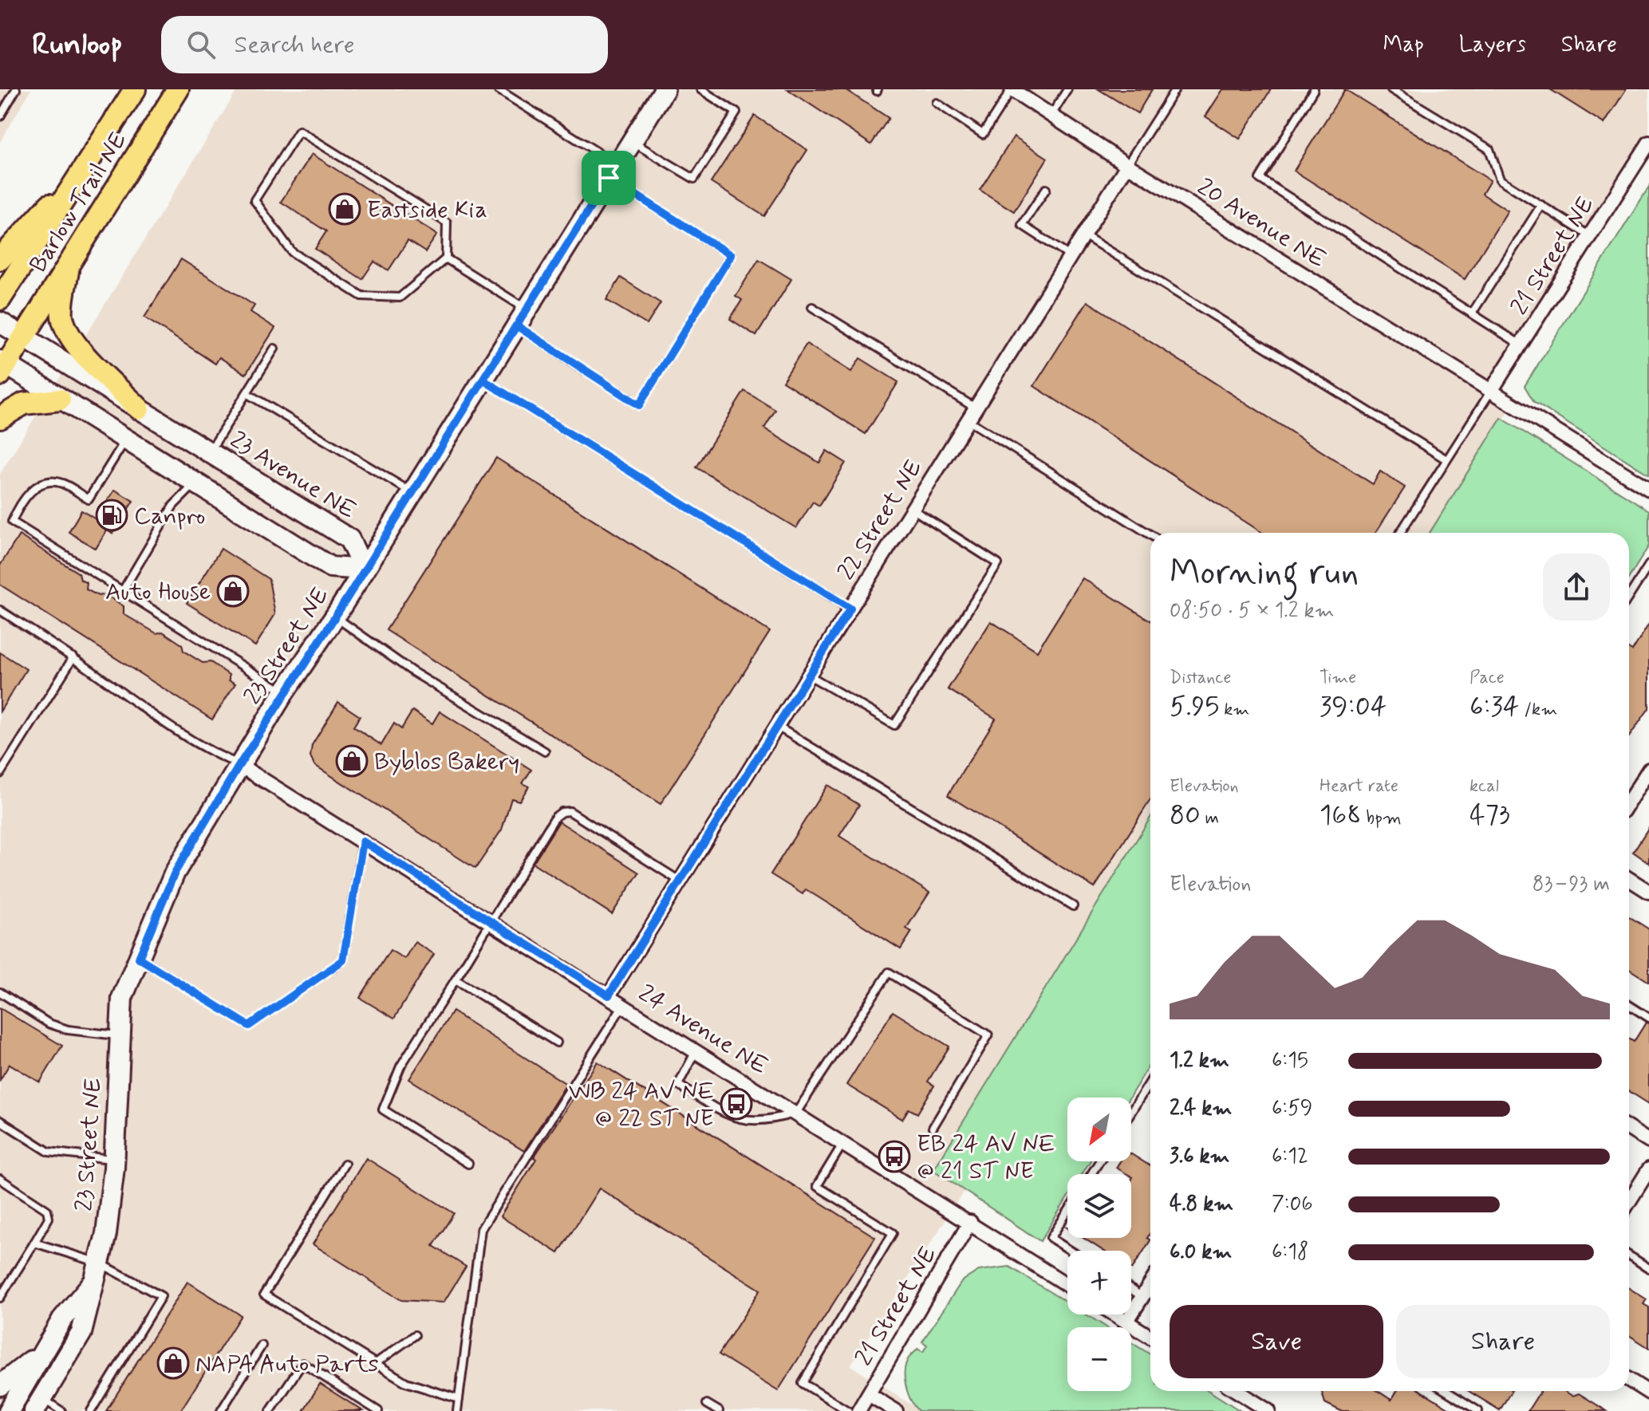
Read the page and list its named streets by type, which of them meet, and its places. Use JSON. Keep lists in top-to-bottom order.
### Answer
{
  "streets": {
    "main road": ["Barlow Trail NE"],
    "street": [
      "20 Avenue NE",
      "21 Street NE",
      "23 Avenue NE",
      "22 Street NE",
      "23 Street NE",
      "24 Avenue NE"
    ]
  },
  "crossings": [
    ["Barlow Trail NE", "23 Avenue NE"],
    ["20 Avenue NE", "21 Street NE"],
    ["20 Avenue NE", "22 Street NE"],
    ["21 Street NE", "24 Avenue NE"],
    ["23 Avenue NE", "23 Street NE"],
    ["22 Street NE", "24 Avenue NE"],
    ["23 Street NE", "24 Avenue NE"]
  ],
  "places": {
    "shop": [
      "Eastside Kia",
      "Auto House",
      "Byblos Bakery",
      "NAPA Auto Parts"
    ],
    "fuel station": ["Canpro"],
    "bus stop": ["WB 24 AV NE @ 22 ST NE", "EB 24 AV NE @ 21 ST NE"]
  },
  "north": "bottom left",
  "page": {
    "header": "Runloop",
    "search": "Search here",
    "nav": ["Map", "Layers", "Share"],
    "heading": ["Morning run", "08:50 · 5 × 1.2 km"],
    "stats": [
      ["Distance", "5.95 km"],
      ["Time", "39:04"],
      ["Pace", "6:34 /km"],
      ["Elevation", "80 m"],
      ["Heart rate", "168 bpm"],
      ["kcal", "473"]
    ],
    "chart": ["Elevation", "83–93 m"],
    "list": [
      {
        "name": "1.2 km",
        "note": "6:15"
      },
      {
        "name": "2.4 km",
        "note": "6:59"
      },
      {
        "name": "3.6 km",
        "note": "6:12"
      },
      {
        "name": "4.8 km",
        "note": "7:06"
      },
      {
        "name": "6.0 km",
        "note": "6:18"
      }
    ],
    "map_buttons": ["+", "−"],
    "buttons": ["Save", "Share"]
  }
}
